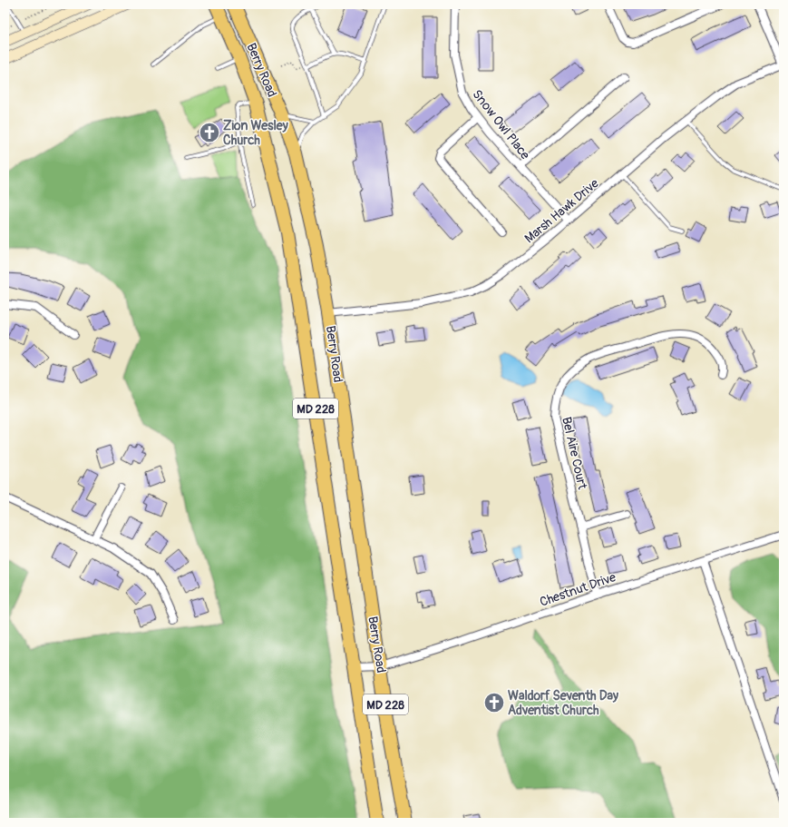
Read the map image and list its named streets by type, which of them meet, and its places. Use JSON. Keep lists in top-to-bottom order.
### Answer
{
  "streets": {
    "highway": ["Berry Road", "MD 228"],
    "street": [
      "Snow Owl Place",
      "Marsh Hawk Drive",
      "Bel Aire Court",
      "Chestnut Drive"
    ]
  },
  "crossings": [
    ["Berry Road", "Marsh Hawk Drive"],
    ["Berry Road", "Chestnut Drive"],
    ["Snow Owl Place", "Marsh Hawk Drive"],
    ["Bel Aire Court", "Chestnut Drive"]
  ],
  "places": {
    "church": ["Zion Wesley Church", "Waldorf Seventh Day Adventist Church"]
  }
}
